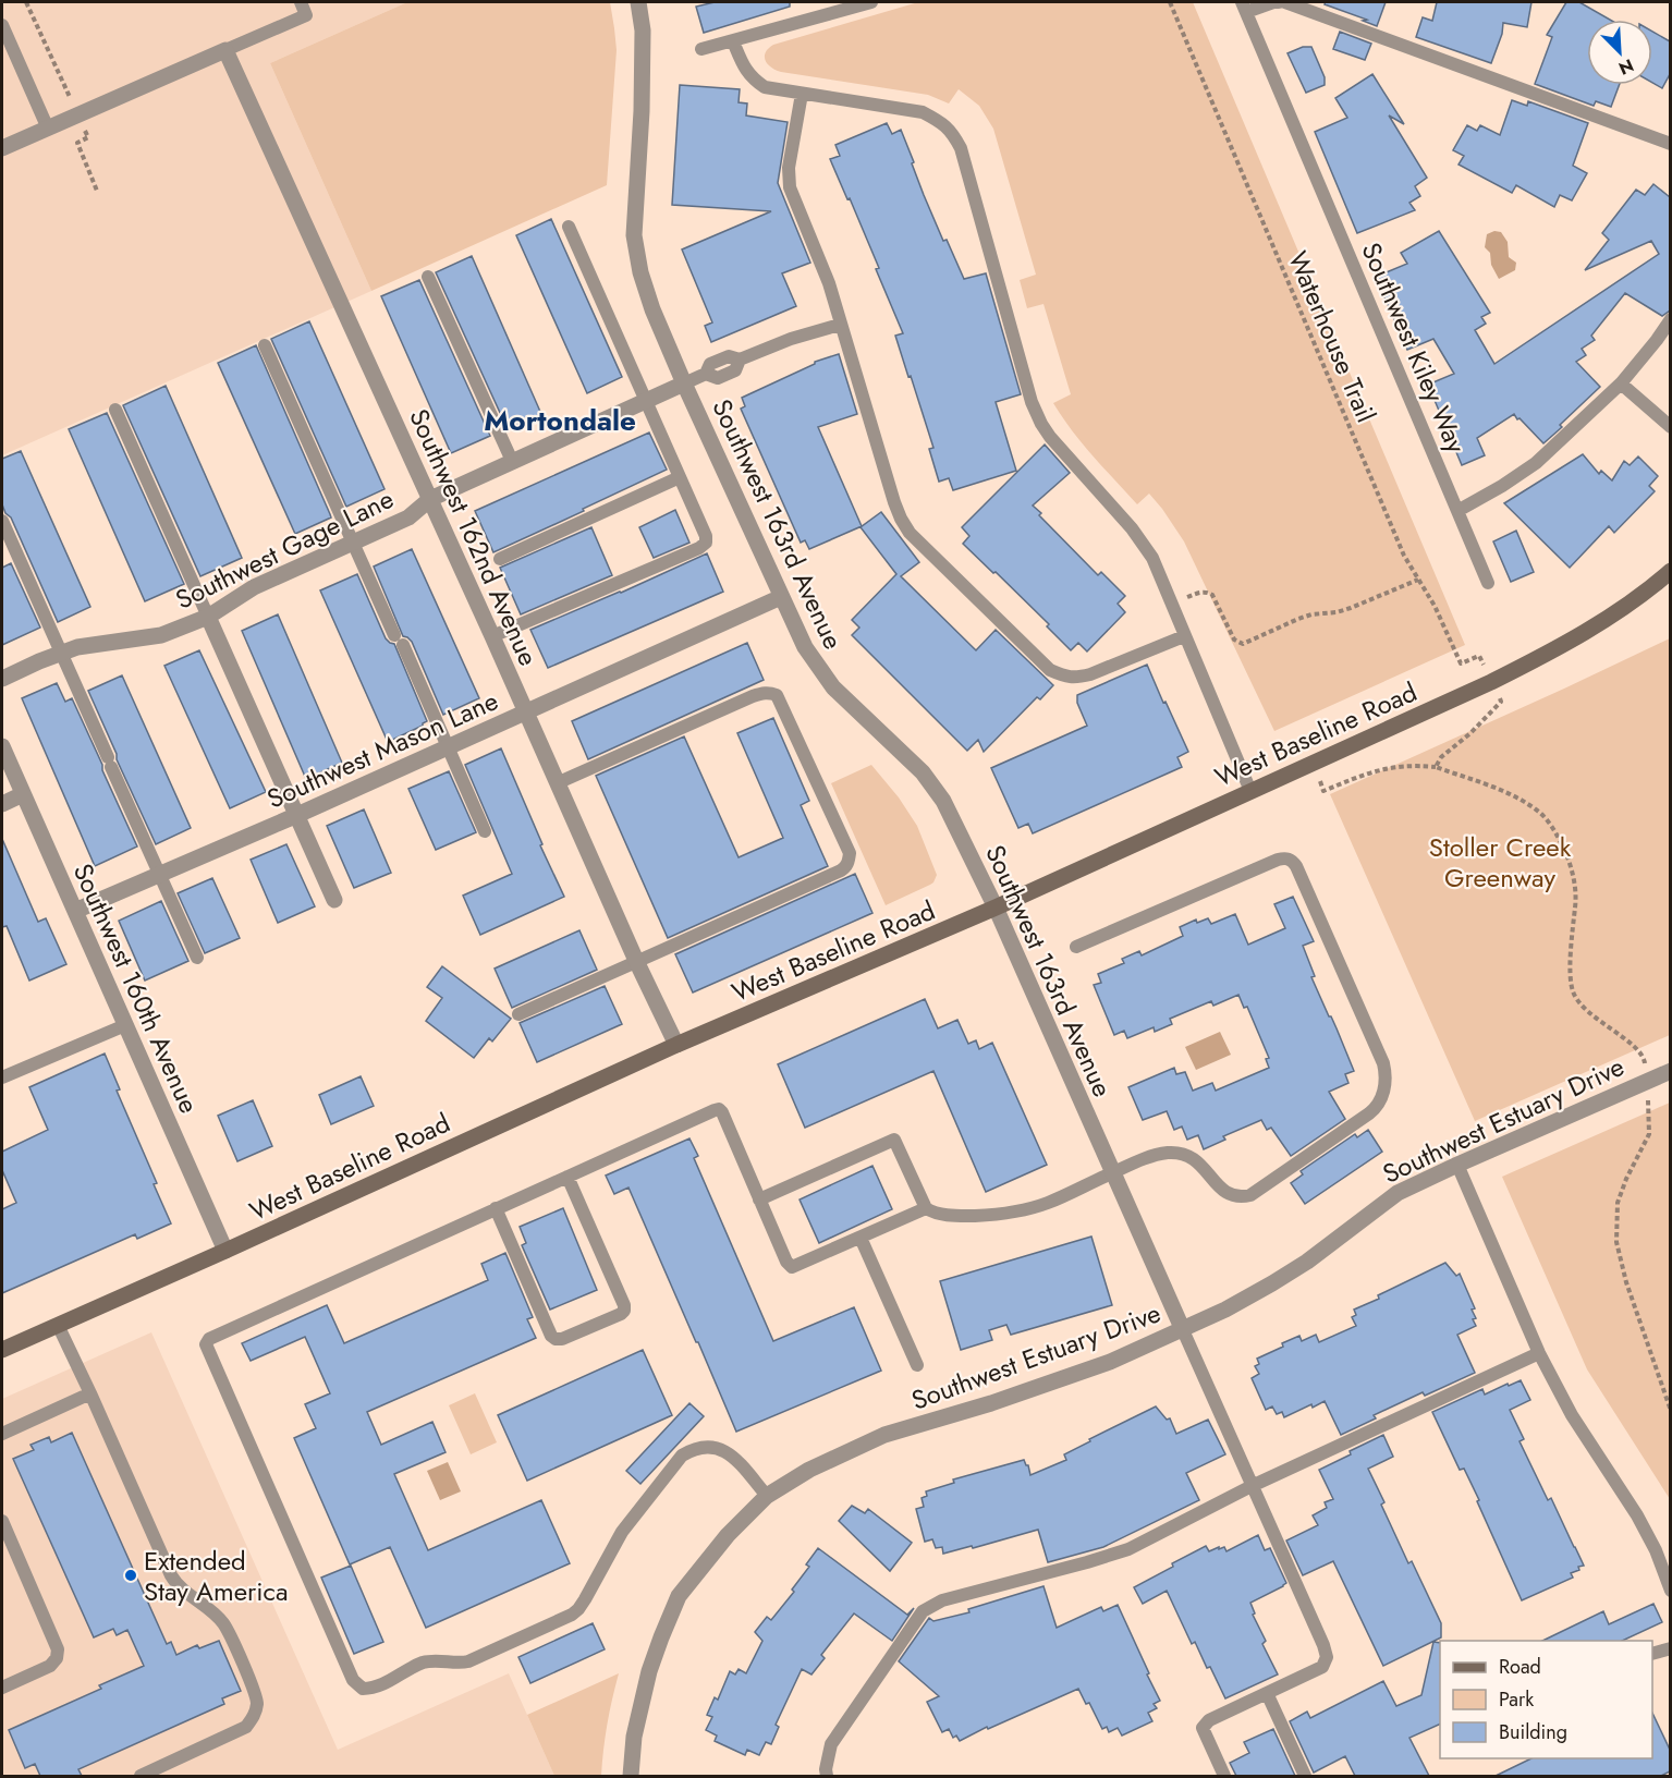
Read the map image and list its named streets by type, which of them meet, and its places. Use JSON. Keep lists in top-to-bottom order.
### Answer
{
  "streets": {
    "street": [
      "Southwest 163rd Avenue",
      "Southwest 162nd Avenue",
      "Southwest Gage Lane",
      "West Baseline Road",
      "Southwest Mason Lane",
      "Southwest 160th Avenue",
      "Southwest Estuary Drive"
    ],
    "lane": ["Southwest Kiley Way"],
    "path": ["Waterhouse Trail"]
  },
  "crossings": [
    ["Southwest 163rd Avenue", "Southwest Gage Lane"],
    ["Southwest 163rd Avenue", "West Baseline Road"],
    ["Southwest 163rd Avenue", "Southwest Mason Lane"],
    ["Southwest 163rd Avenue", "Southwest Estuary Drive"],
    ["Southwest 162nd Avenue", "Southwest Gage Lane"],
    ["Southwest 162nd Avenue", "West Baseline Road"],
    ["Southwest 162nd Avenue", "Southwest Mason Lane"],
    ["West Baseline Road", "Southwest 160th Avenue"],
    ["Southwest Mason Lane", "Southwest 160th Avenue"]
  ],
  "districts": ["Mortondale"],
  "parks": ["Stoller Creek Greenway"],
  "places": ["Extended Stay America"],
  "legend": ["Road", "Park", "Building"],
  "north": "bottom right"
}
